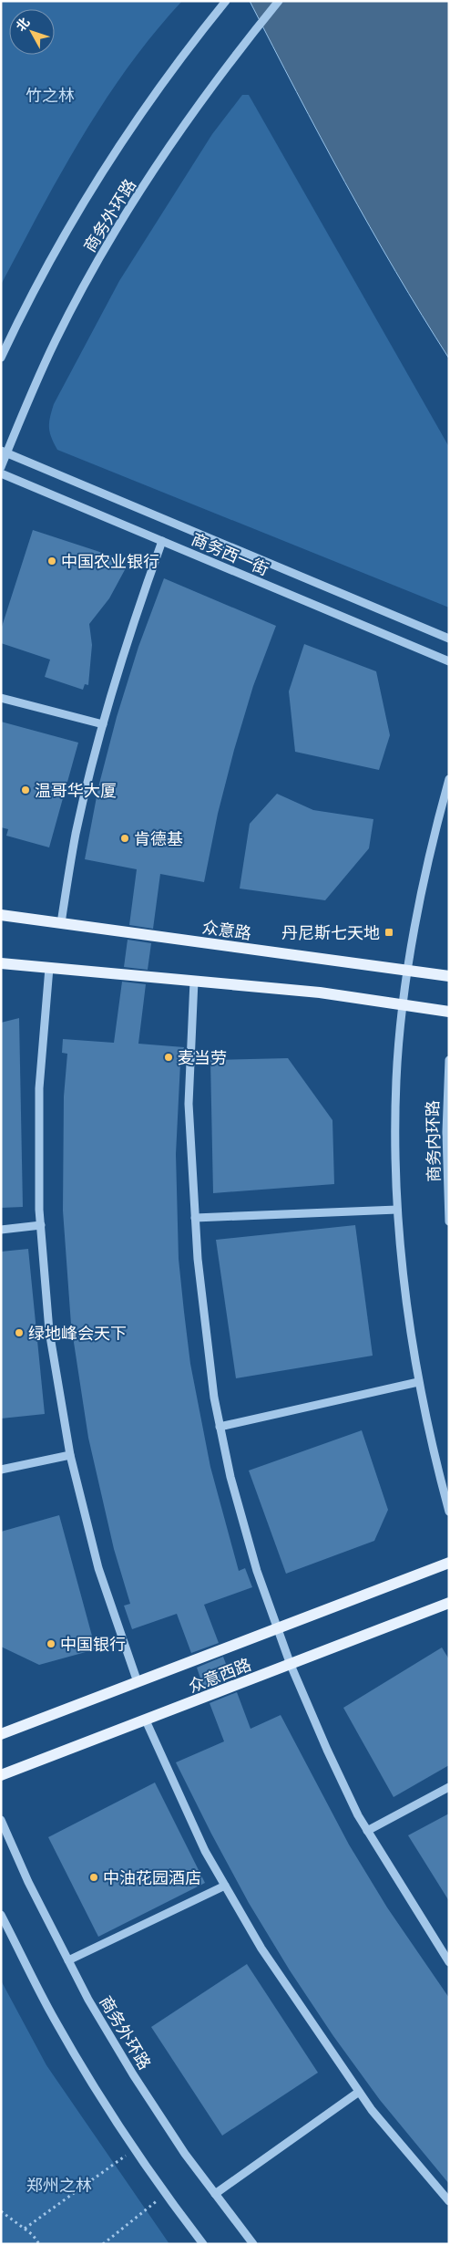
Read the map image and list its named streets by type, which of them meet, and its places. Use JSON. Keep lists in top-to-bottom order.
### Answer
{
  "streets": {
    "main road": ["众意路", "众意西路"],
    "street": ["商务外环路", "商务西一街", "商务内环路"]
  },
  "crossings": [
    ["商务外环路", "商务西一街"]
  ],
  "parks": ["竹之林", "郑州之林"],
  "places": {
    "other": [
      "中国农业银行",
      "温哥华大厦",
      "肯德基",
      "麦当劳",
      "绿地峰会天下",
      "中国银行",
      "中油花园酒店"
    ],
    "transit": ["丹尼斯七天地"]
  },
  "north": "top left"
}
